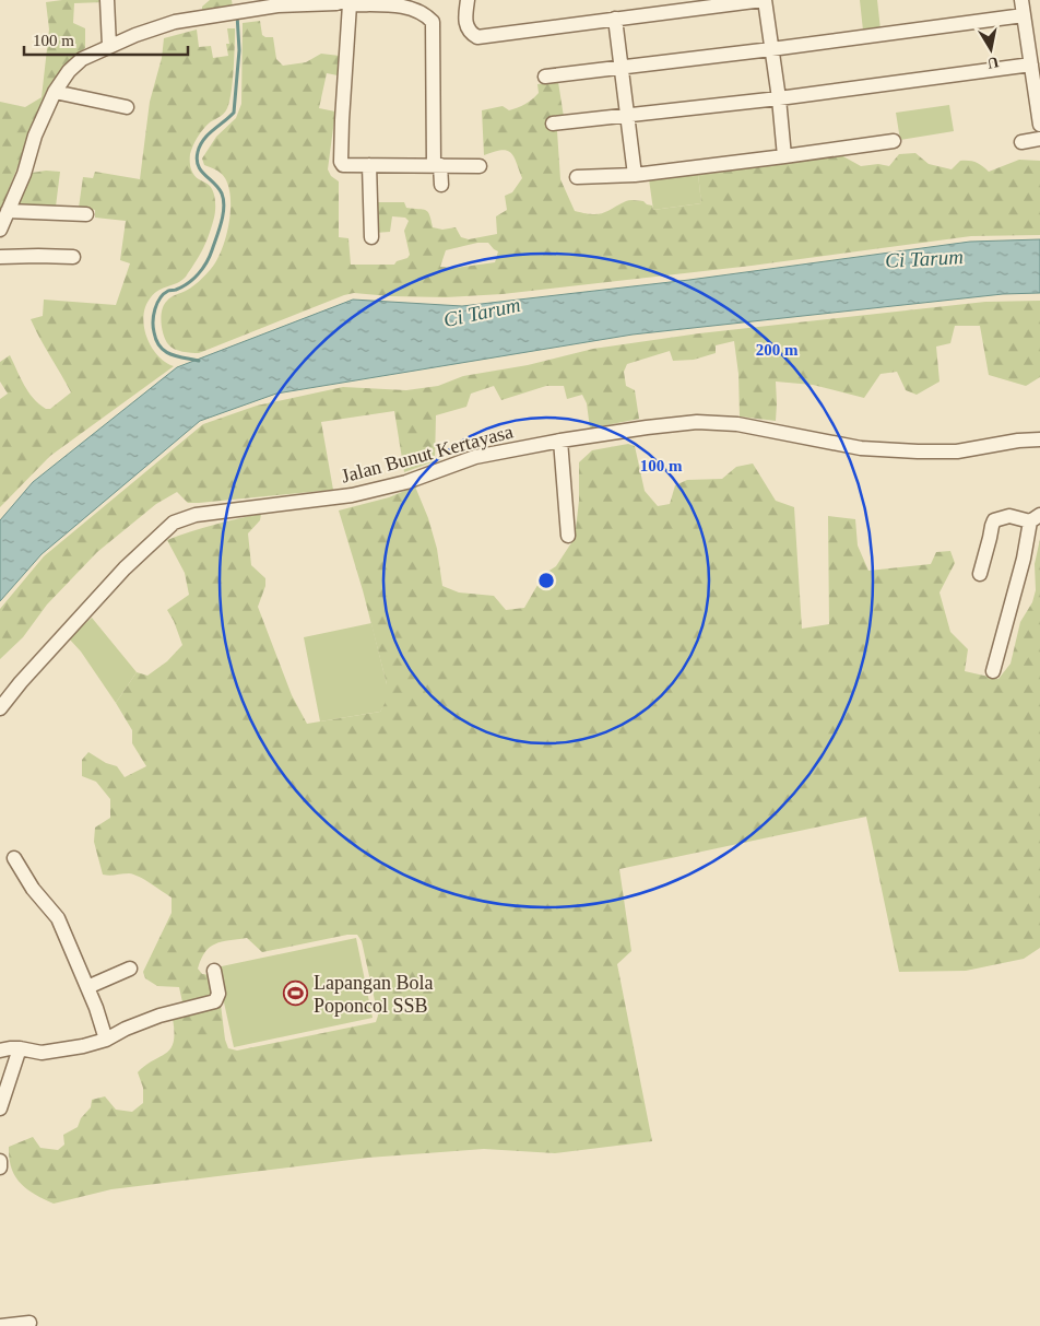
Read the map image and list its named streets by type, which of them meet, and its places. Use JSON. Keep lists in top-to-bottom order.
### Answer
{
  "streets": {
    "street": ["Jalan Bunut Kertayasa"]
  },
  "water": ["Ci Tarum"],
  "places": {
    "sports": ["Lapangan Bola Poponcol SSB"]
  },
  "scale_bar": "100 m",
  "north": "bottom",
  "rings": ["200 m", "100 m"]
}
